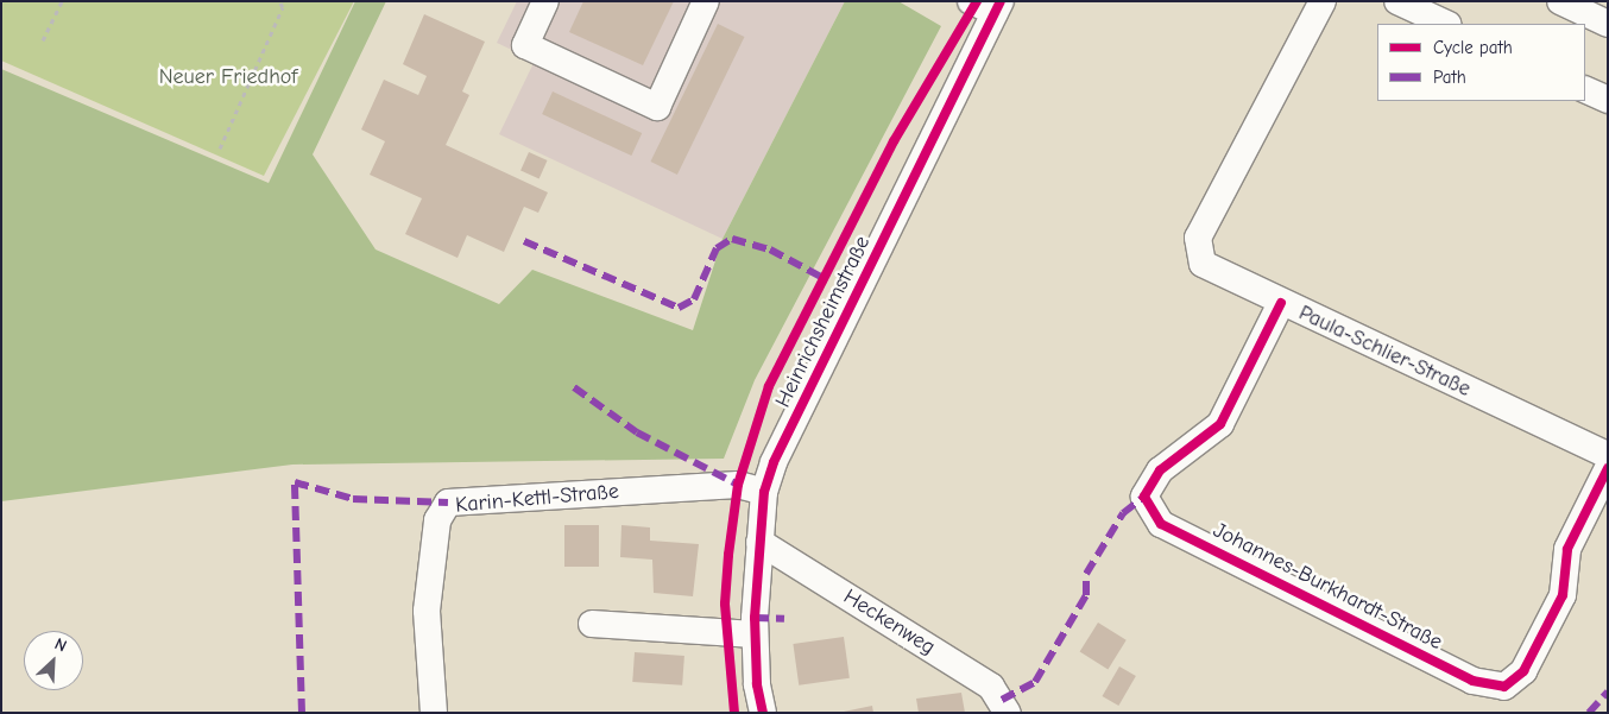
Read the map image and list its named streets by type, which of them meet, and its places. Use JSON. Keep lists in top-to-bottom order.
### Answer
{
  "streets": {
    "street": [
      "Heinrichsheimstraße",
      "Paula-Schlier-Straße",
      "Karin-Kettl-Straße",
      "Johannes-Burkhardt-Straße",
      "Heckenweg"
    ]
  },
  "crossings": [
    ["Heinrichsheimstraße", "Karin-Kettl-Straße"],
    ["Heinrichsheimstraße", "Heckenweg"],
    ["Paula-Schlier-Straße", "Johannes-Burkhardt-Straße"]
  ],
  "parks": ["Neuer Friedhof"],
  "legend": ["Cycle path", "Path"],
  "north": "top right"
}
